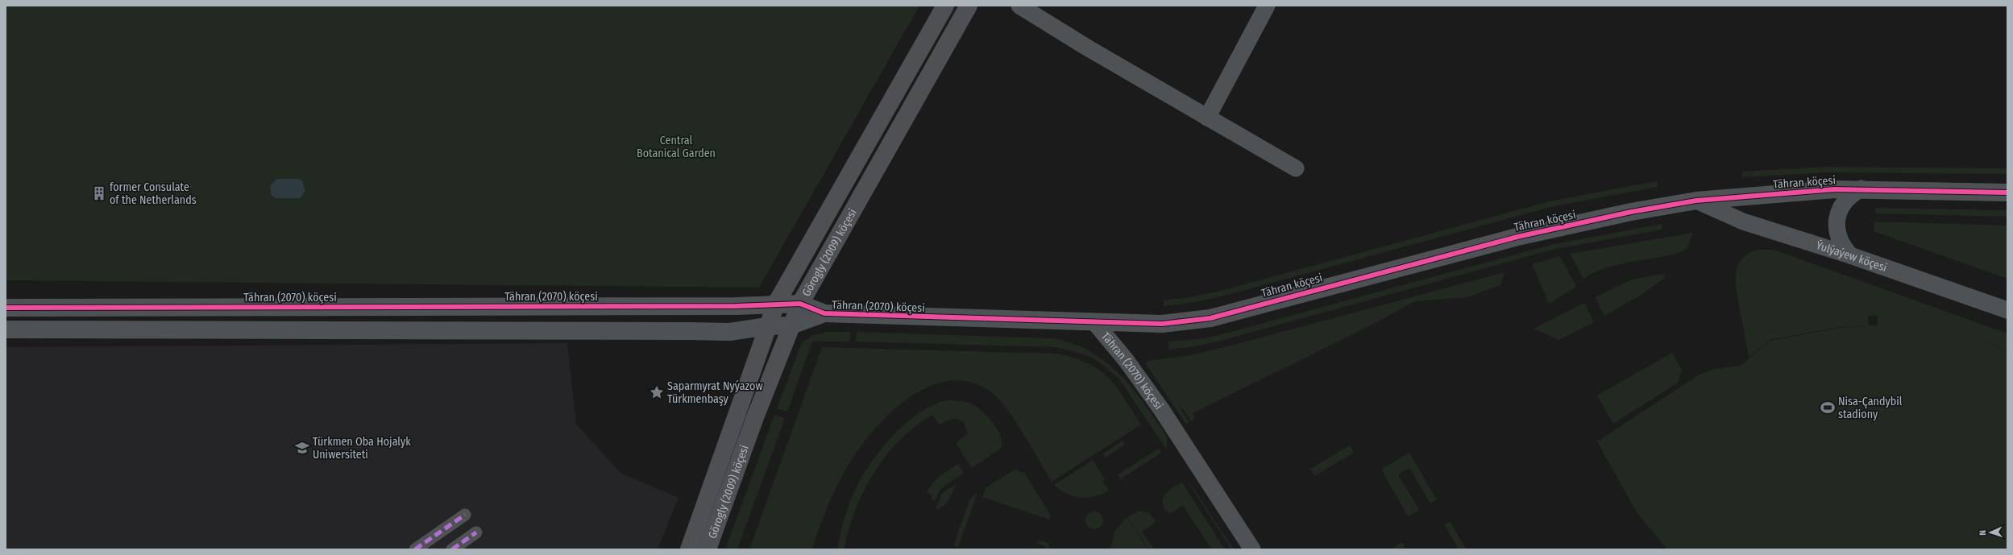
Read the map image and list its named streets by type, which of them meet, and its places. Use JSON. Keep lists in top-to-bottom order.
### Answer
{
  "streets": {
    "main road": ["Görogly (2009) köçesi"],
    "street": ["Tähran köçesi", "Ýulýaýew köçesi", "Tähran (2070) köçesi"]
  },
  "crossings": [
    ["Tähran köçesi", "Ýulýaýew köçesi"],
    ["Tähran köçesi", "Tähran (2070) köçesi"],
    ["Görogly (2009) köçesi", "Tähran (2070) köçesi"]
  ],
  "parks": ["Central Botanical Garden"],
  "places": {
    "building": ["former Consulate of the Netherlands"],
    "place": ["Saparmyrat Nyýazow Türkmenbaşy"],
    "sports": ["Nisa-Çandybil stadiony"],
    "school or university": ["Türkmen Oba Hojalyk Uniwersiteti"]
  },
  "north": "left"
}
